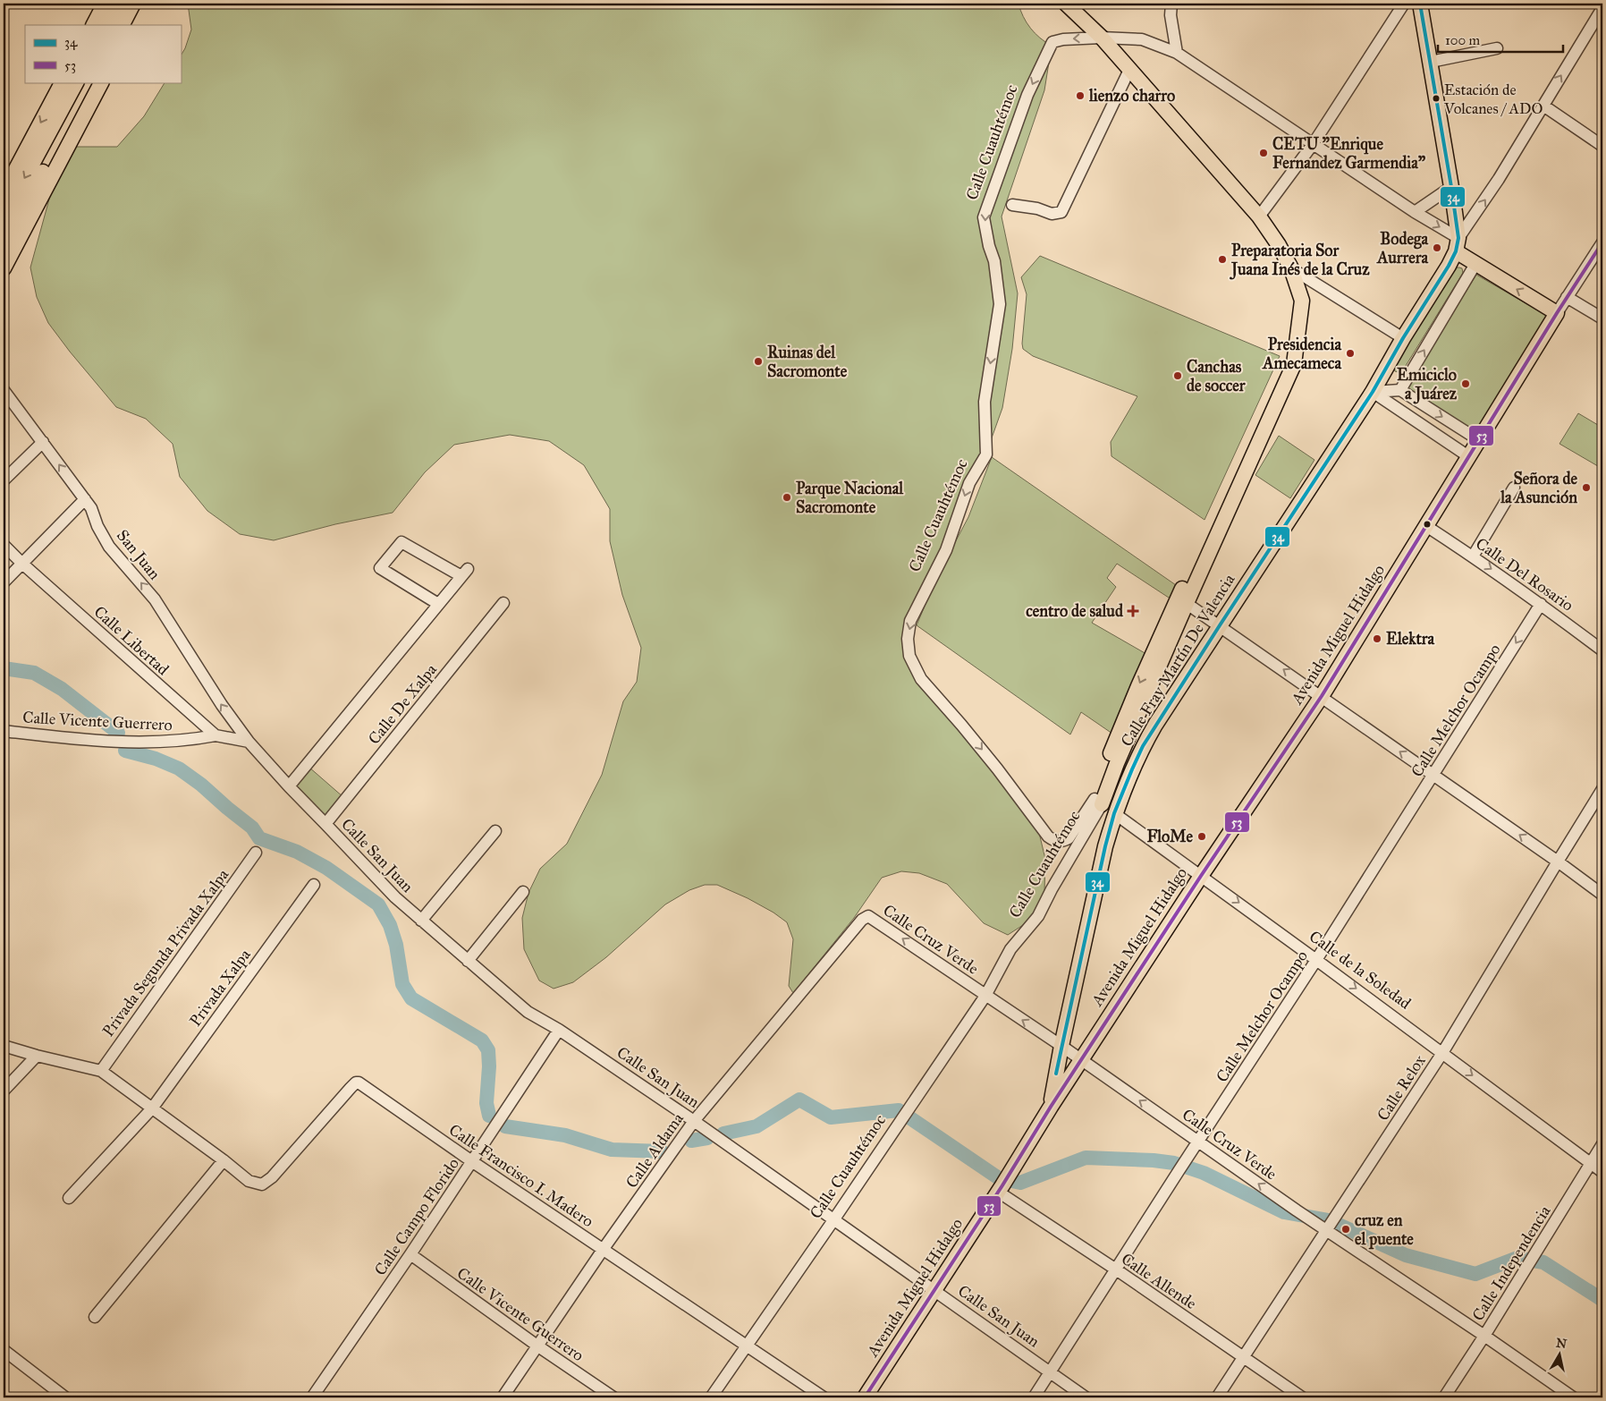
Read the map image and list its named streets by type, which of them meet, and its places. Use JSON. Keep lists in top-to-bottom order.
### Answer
{
  "streets": {
    "main road": [
      "Calle Cuauhtémoc",
      "Avenida Miguel Hidalgo",
      "Calle Fray Martín De Valencia",
      "Calle de la Soledad"
    ],
    "street": [
      "San Juan",
      "Calle Del Rosario",
      "Calle Libertad",
      "Calle De Xalpa",
      "Calle Melchor Ocampo",
      "Calle Vicente Guerrero",
      "Calle San Juan",
      "Calle Cruz Verde",
      "Privada Segunda Privada Xalpa",
      "Privada Xalpa",
      "Calle Relox",
      "Calle Aldama",
      "Calle Francisco I. Madero",
      "Calle Campo Florido",
      "Calle Independencia",
      "Calle Allende"
    ]
  },
  "crossings": [
    ["Calle Cuauhtémoc", "Calle San Juan"],
    ["Calle Cuauhtémoc", "Calle Cruz Verde"],
    ["Calle Cuauhtémoc", "Calle de la Soledad"],
    ["Calle Cuauhtémoc", "Calle Francisco I. Madero"],
    ["San Juan", "Calle San Juan"],
    ["Calle Del Rosario", "Avenida Miguel Hidalgo"],
    ["Calle Del Rosario", "Calle Melchor Ocampo"],
    ["Avenida Miguel Hidalgo", "Calle Fray Martín De Valencia"],
    ["Avenida Miguel Hidalgo", "Calle San Juan"],
    ["Avenida Miguel Hidalgo", "Calle Cruz Verde"],
    ["Avenida Miguel Hidalgo", "Calle de la Soledad"],
    ["Avenida Miguel Hidalgo", "Calle Allende"],
    ["Calle Libertad", "Calle Vicente Guerrero"],
    ["Calle Fray Martín De Valencia", "Calle Cruz Verde"],
    ["Calle Fray Martín De Valencia", "Calle de la Soledad"],
    ["Calle De Xalpa", "Calle San Juan"],
    ["Calle Melchor Ocampo", "Calle San Juan"],
    ["Calle Melchor Ocampo", "Calle Cruz Verde"],
    ["Calle Melchor Ocampo", "Calle de la Soledad"],
    ["Calle Melchor Ocampo", "Calle Allende"],
    ["Calle Vicente Guerrero", "Calle Aldama"],
    ["Calle Vicente Guerrero", "Calle Campo Florido"],
    ["Calle San Juan", "Calle Aldama"],
    ["Calle San Juan", "Calle Campo Florido"],
    ["Calle Cruz Verde", "Calle Relox"],
    ["Calle Cruz Verde", "Calle Aldama"],
    ["Calle Cruz Verde", "Calle Independencia"],
    ["Calle de la Soledad", "Calle Relox"],
    ["Calle de la Soledad", "Calle Independencia"],
    ["Calle Relox", "Calle Allende"],
    ["Calle Aldama", "Calle Francisco I. Madero"],
    ["Calle Francisco I. Madero", "Calle Campo Florido"]
  ],
  "one_way": [
    "San Juan",
    "Calle Del Rosario",
    "Calle Cruz Verde",
    "Calle de la Soledad"
  ],
  "places": {
    "other": [
      "lienzo charro",
      "Estación de Volcanes / ADO",
      "CETU \"Enrique Fernandez Garmendia\"",
      "Bodega Aurrera",
      "Preparatoria Sor Juana Inés de la Cruz",
      "Presidencia Amecameca",
      "Ruinas del Sacromonte",
      "Canchas de soccer",
      "Emiciclo a Juárez",
      "Señora de la Asunción",
      "Parque Nacional Sacromonte",
      "Elektra",
      "FloMe",
      "cruz en el puente"
    ],
    "health": ["centro de salud"]
  },
  "lines": ["transit line 34", "transit line 53"],
  "legend": ["34", "53"],
  "scale_bar": "100 m",
  "north": "top"
}
